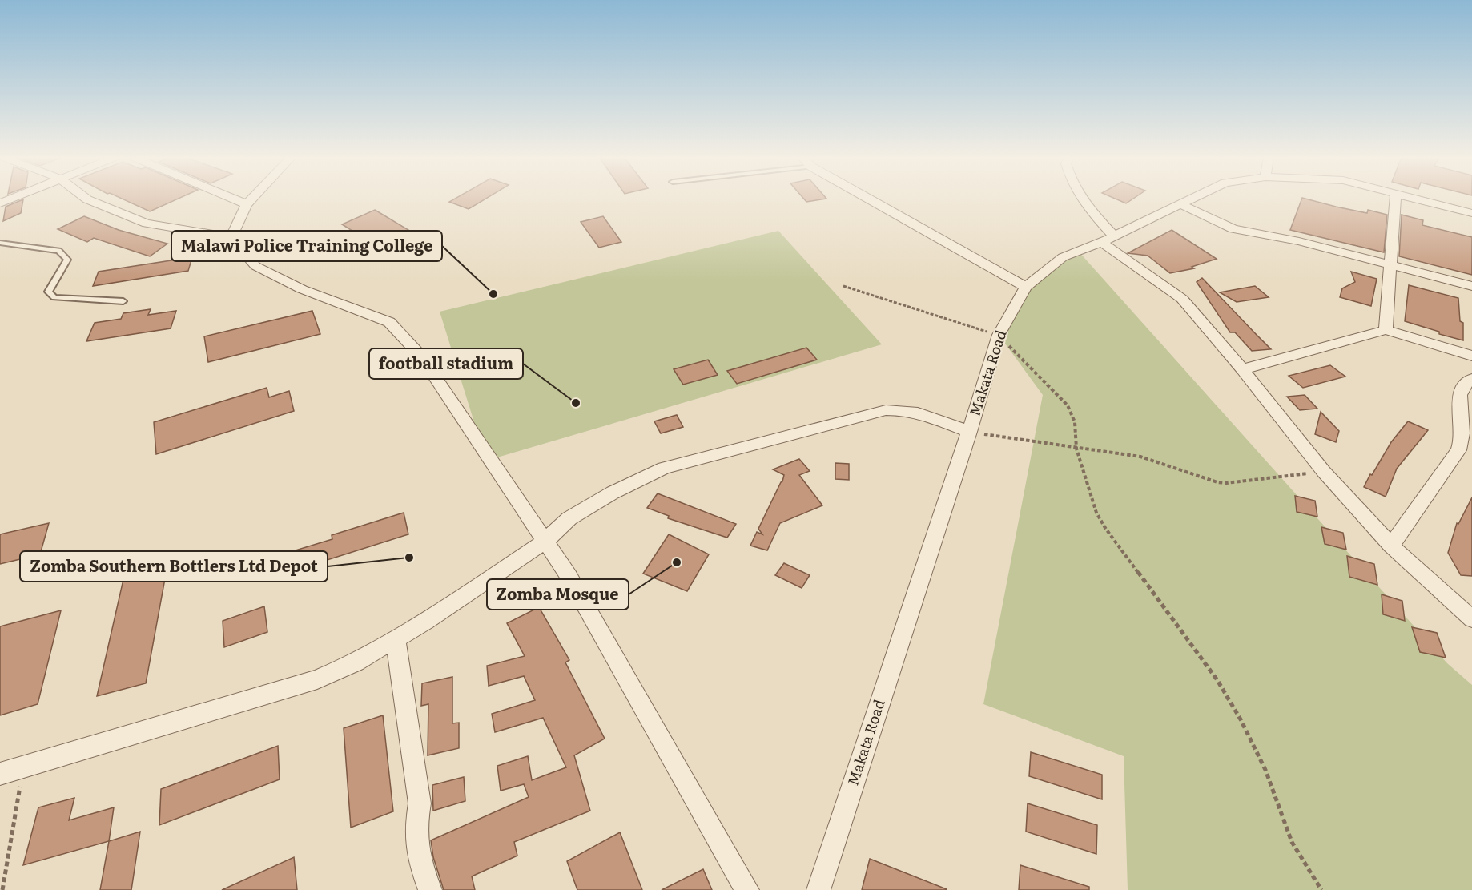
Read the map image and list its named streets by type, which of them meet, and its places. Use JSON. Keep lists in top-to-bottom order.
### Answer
{
  "streets": {
    "street": ["Makata Road"]
  },
  "places": [
    "Malawi Police Training College",
    "football stadium",
    "Zomba Southern Bottlers Ltd Depot",
    "Zomba Mosque"
  ]
}
